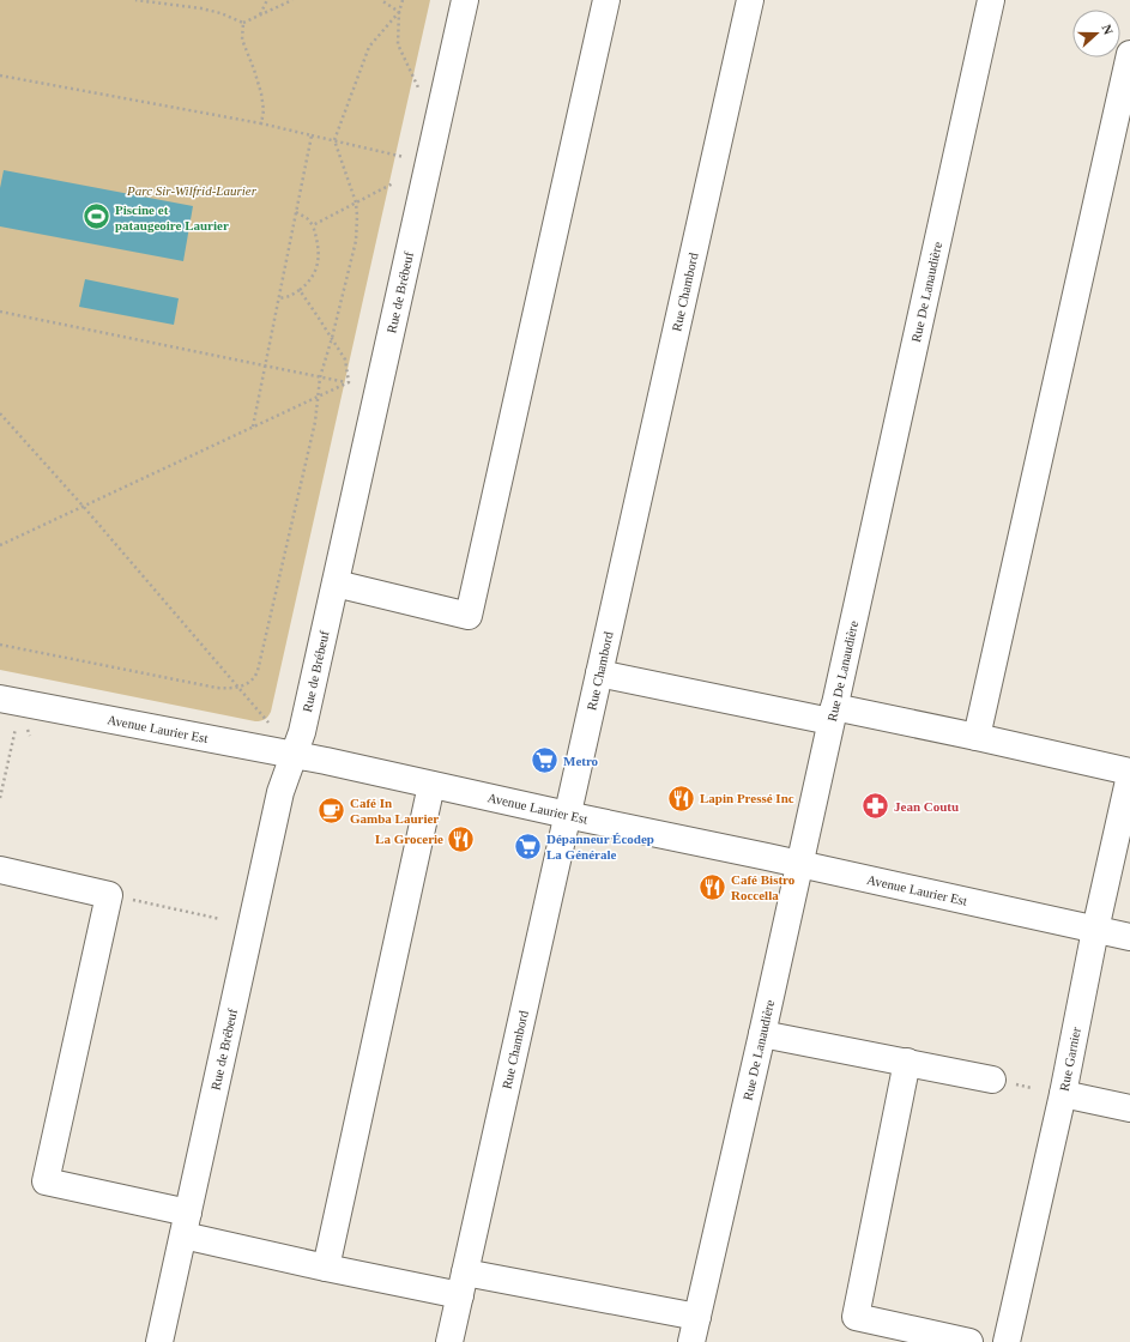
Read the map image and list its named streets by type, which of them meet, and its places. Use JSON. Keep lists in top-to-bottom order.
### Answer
{
  "streets": {
    "street": [
      "Rue Chambord",
      "Rue De Lanaudière",
      "Rue de Brébeuf",
      "Avenue Laurier Est",
      "Rue Garnier"
    ]
  },
  "crossings": [
    ["Rue Chambord", "Avenue Laurier Est"],
    ["Rue De Lanaudière", "Avenue Laurier Est"],
    ["Rue de Brébeuf", "Avenue Laurier Est"],
    ["Avenue Laurier Est", "Rue Garnier"]
  ],
  "parks": ["Parc Sir-Wilfrid-Laurier"],
  "places": {
    "sports": ["Piscine et pataugeoire Laurier"],
    "supermarket": ["Metro", "Dépanneur Écodep La Générale"],
    "restaurant": ["Lapin Pressé Inc", "La Grocerie", "Café Bistro Roccella"],
    "pharmacy": ["Jean Coutu"],
    "cafe": ["Café In Gamba Laurier"]
  },
  "north": "right"
}
